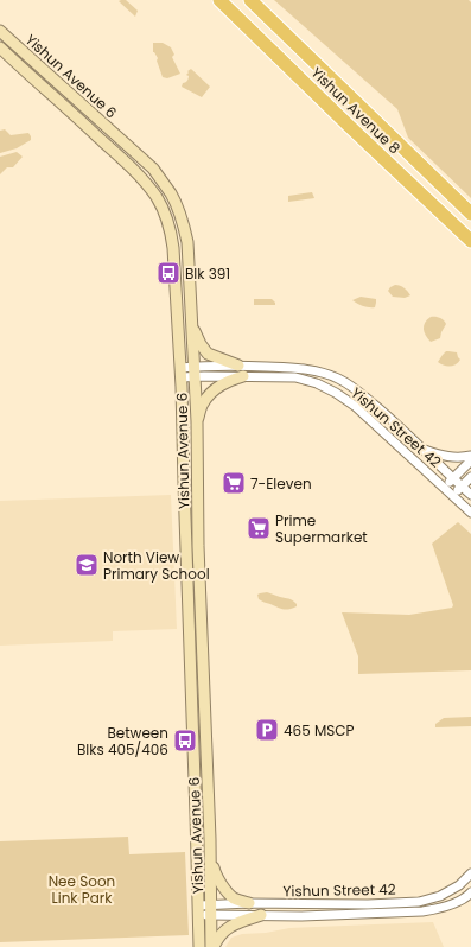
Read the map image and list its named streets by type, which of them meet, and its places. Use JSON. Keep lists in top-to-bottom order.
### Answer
{
  "streets": {
    "main road": ["Yishun Avenue 6", "Yishun Avenue 8"],
    "street": ["Yishun Street 42"]
  },
  "crossings": [
    ["Yishun Avenue 6", "Yishun Street 42"]
  ],
  "parks": ["Nee Soon Link Park"],
  "places": {
    "bus stop": ["Blk 391", "Between Blks 405/406"],
    "supermarket": ["7-Eleven", "Prime Supermarket"],
    "school or university": ["North View Primary School"],
    "parking": ["465 MSCP"]
  }
}
